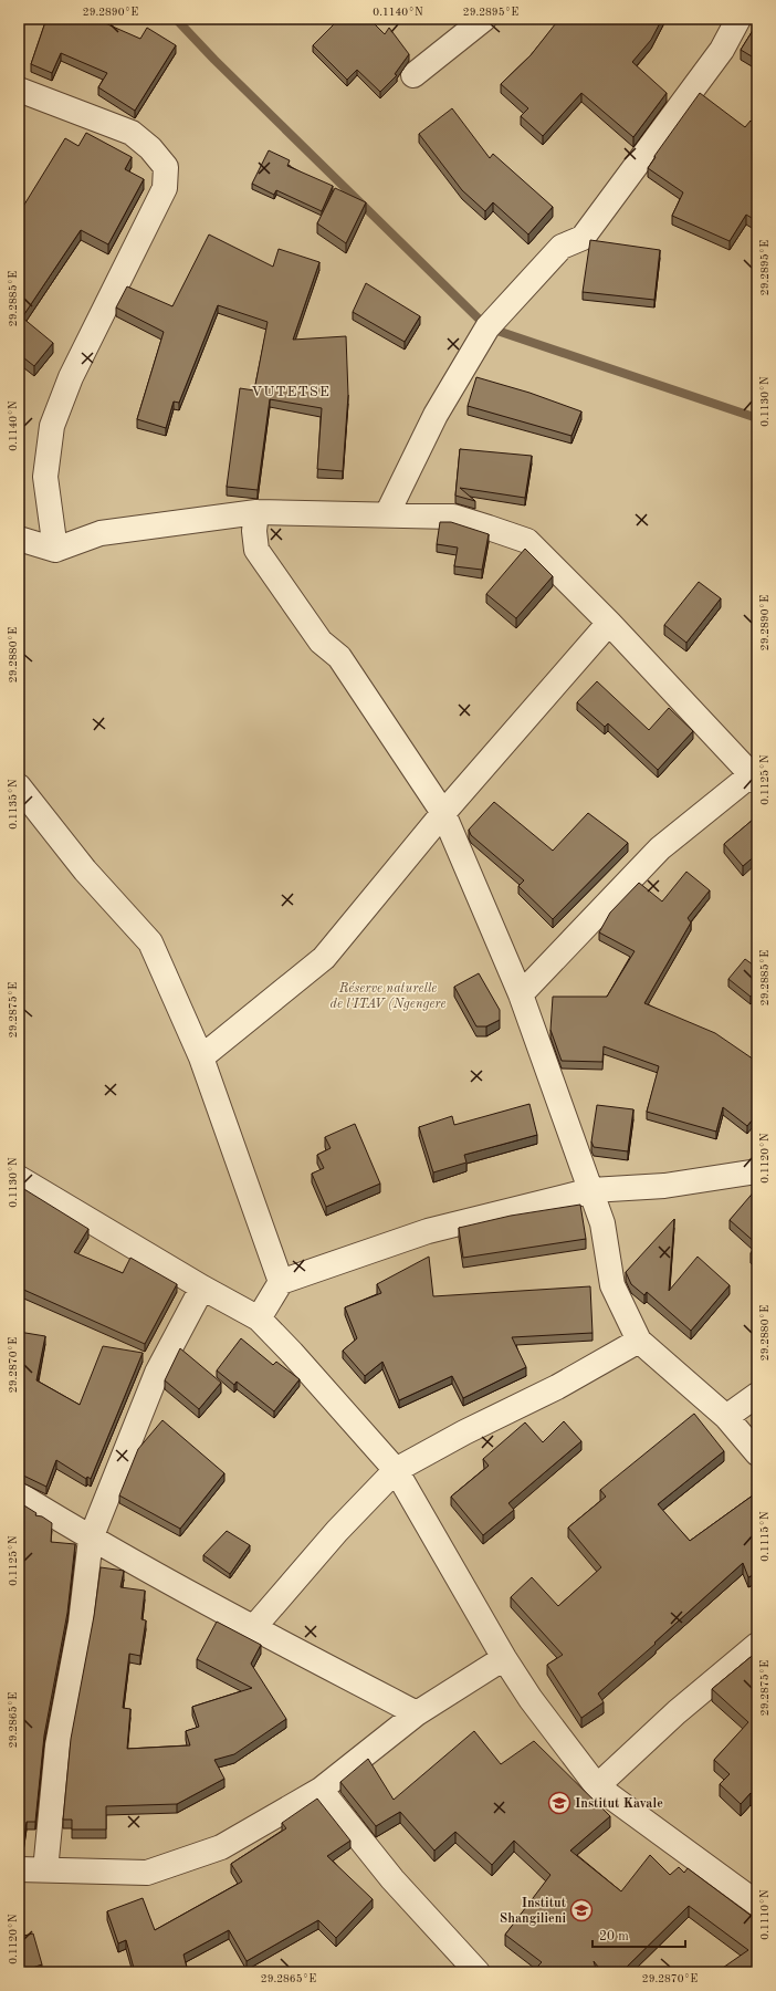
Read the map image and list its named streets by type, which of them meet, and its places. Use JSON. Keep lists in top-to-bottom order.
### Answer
{
  "districts": ["VUTETSE"],
  "parks": ["Réserve naturelle de l'ITAV (Ngengere"],
  "places": {
    "school or university": ["Institut Kavale", "Institut Shangilieni"]
  },
  "scale_bar": "20 m",
  "coordinates": [
    "29.2890°E",
    "0.1140°N",
    "29.2895°E",
    "29.2885°E",
    "0.1130°N",
    "29.2880°E",
    "0.1125°N",
    "0.1135°N",
    "29.2875°E",
    "0.1120°N",
    "29.2870°E",
    "0.1115°N",
    "29.2865°E",
    "0.1110°N"
  ]
}
